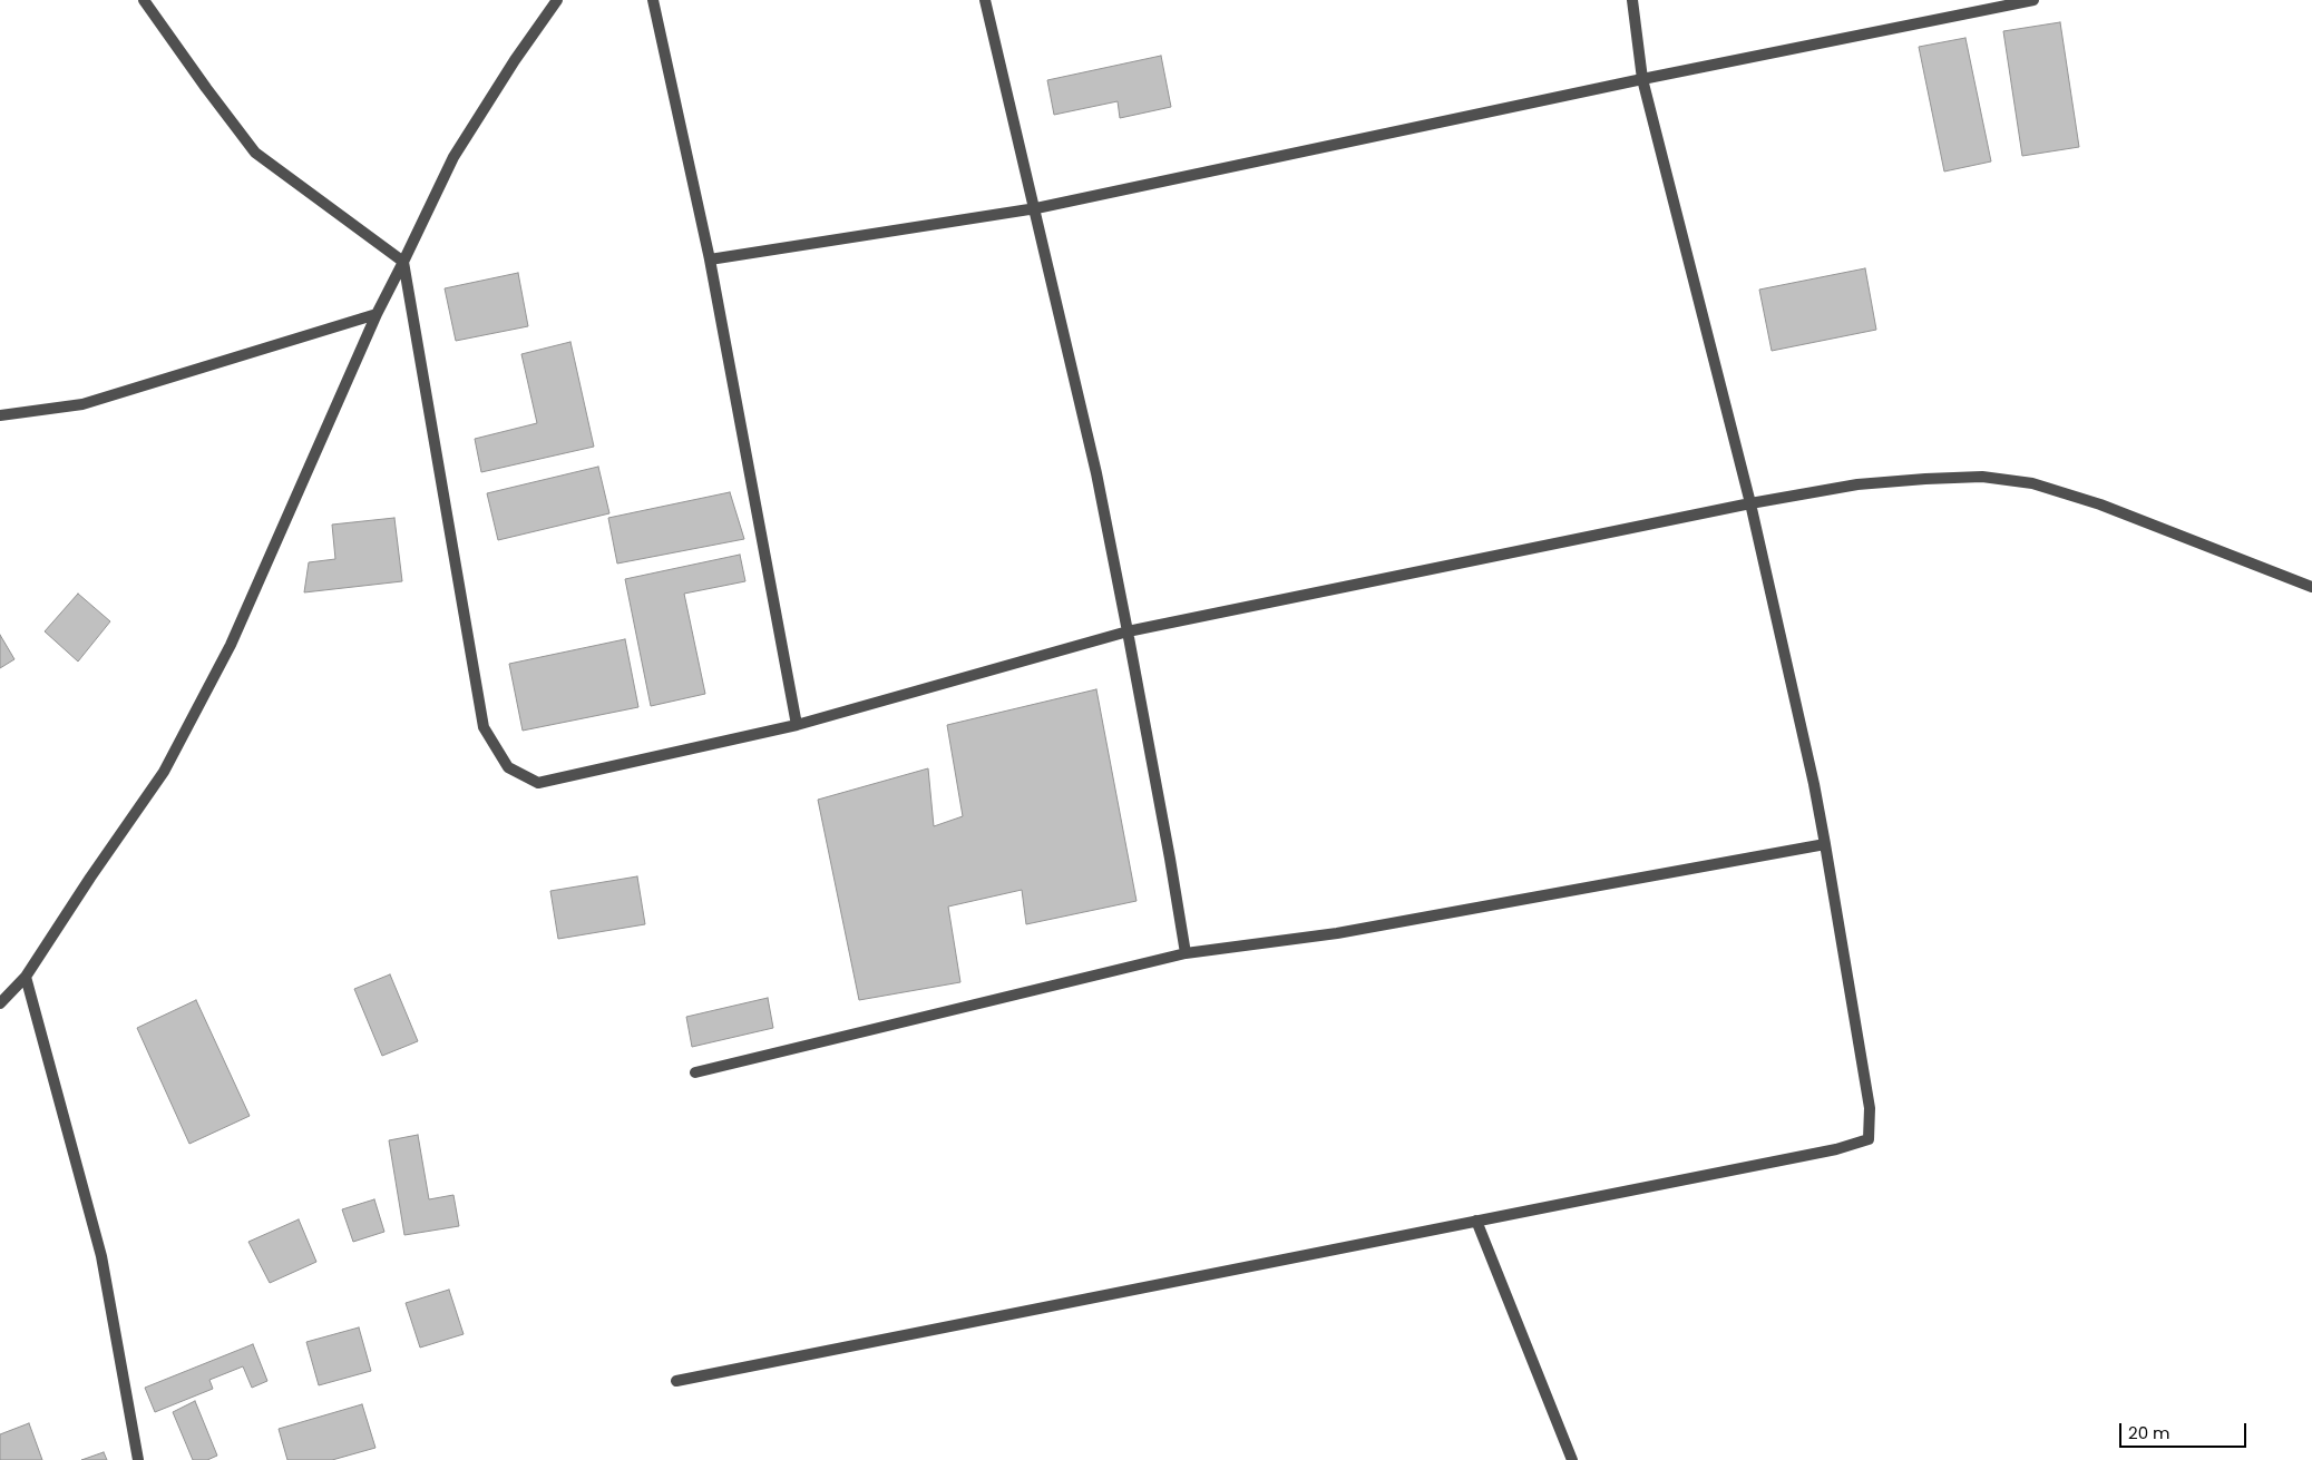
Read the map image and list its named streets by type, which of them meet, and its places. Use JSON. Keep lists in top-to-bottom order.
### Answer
{
  "scale_bar": "20 m"
}
